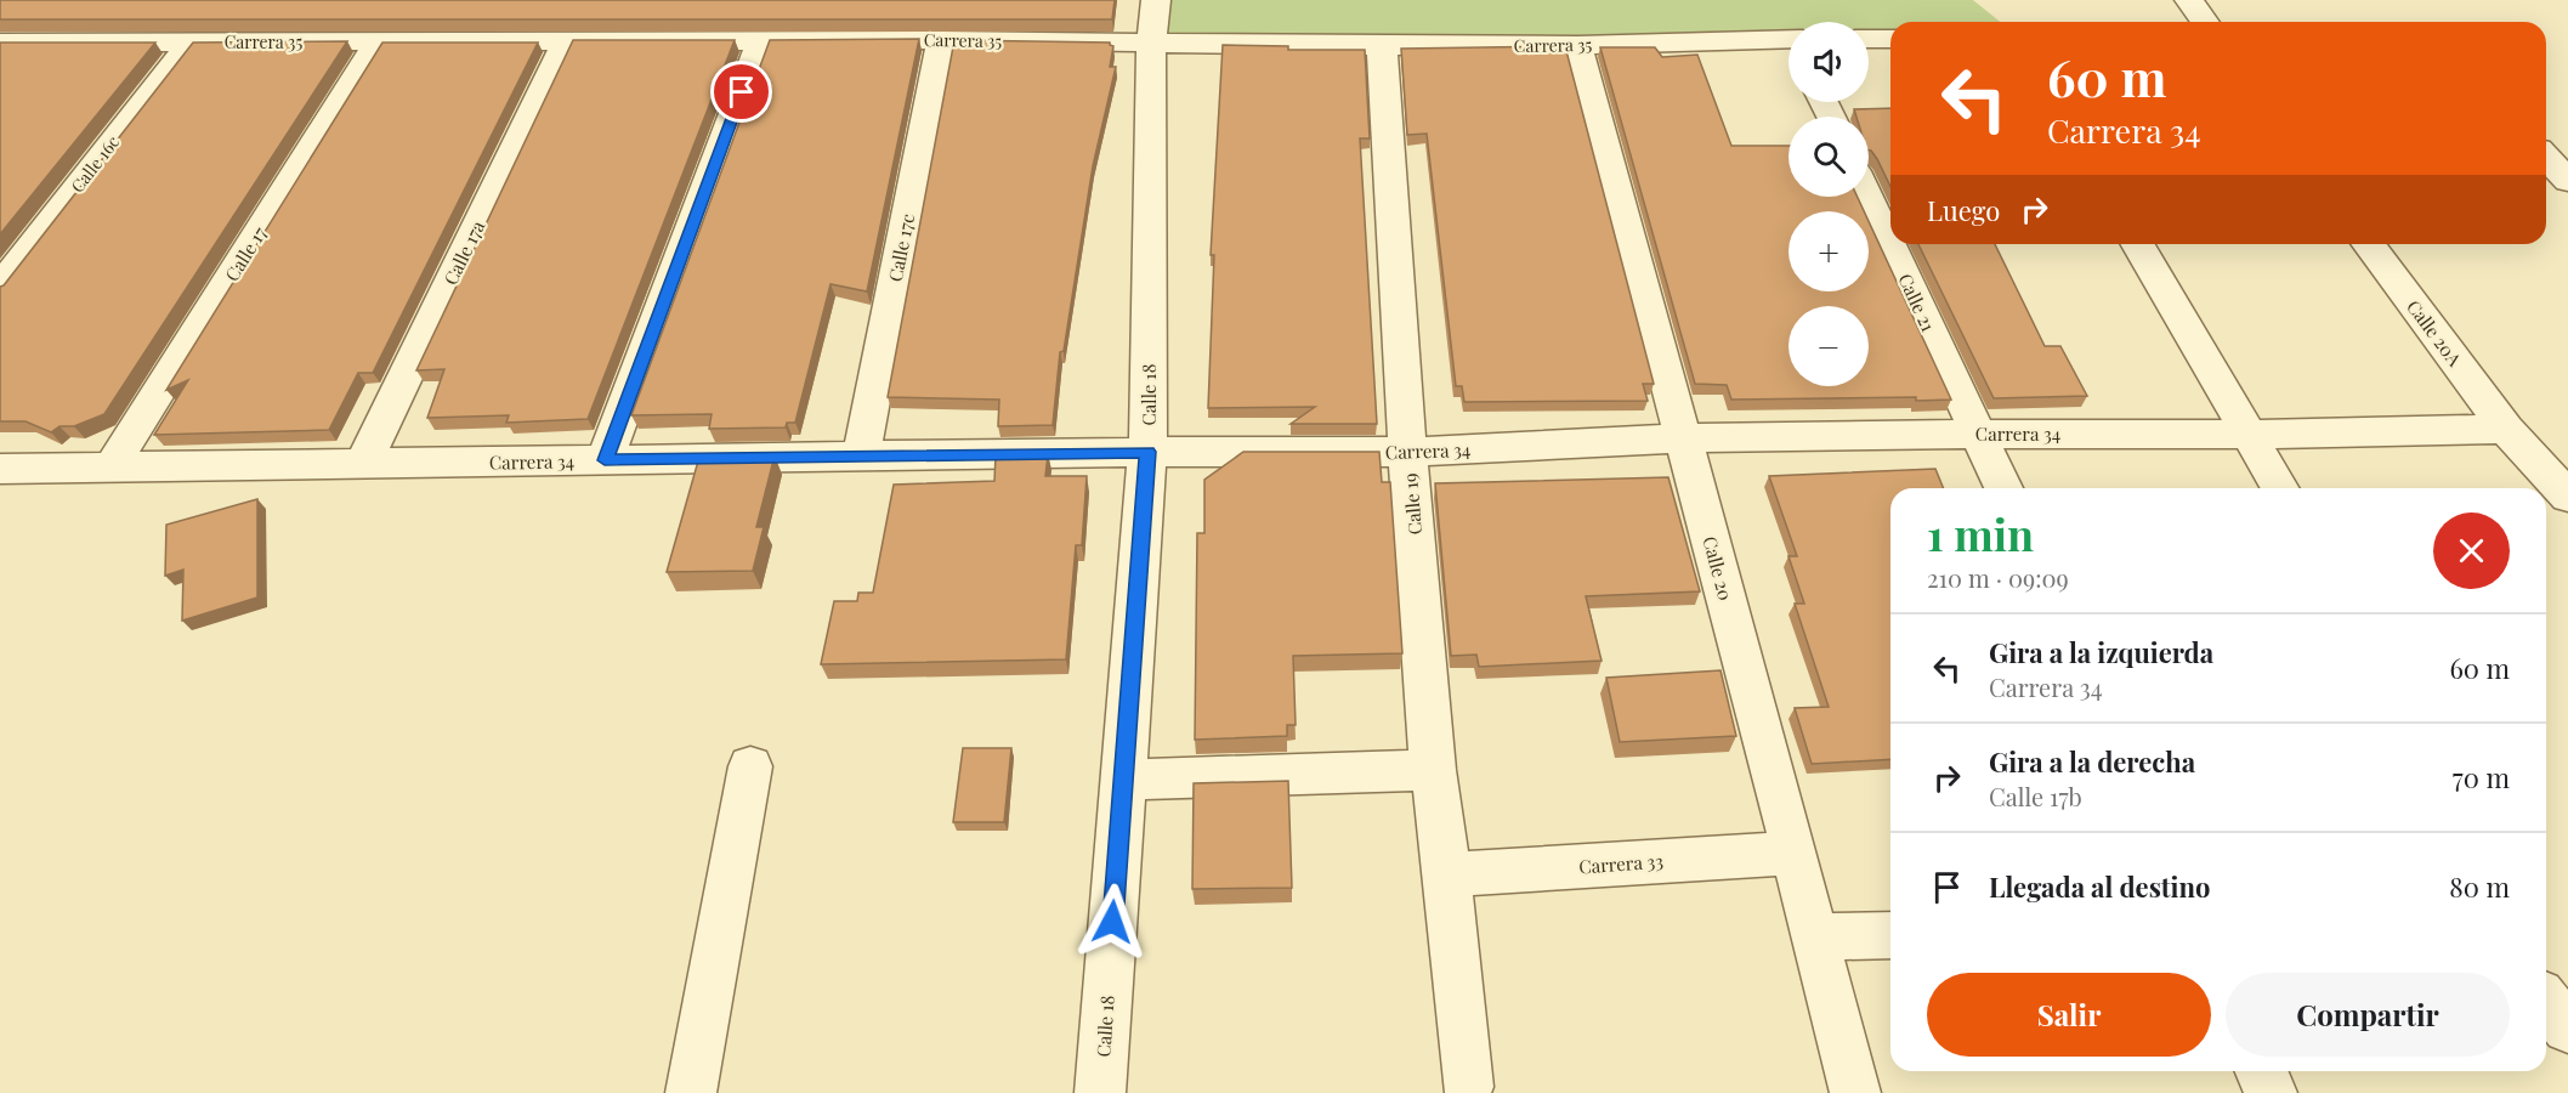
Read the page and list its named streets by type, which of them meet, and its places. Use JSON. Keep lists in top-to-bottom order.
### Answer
{
  "streets": {
    "street": [
      "Carrera 35",
      "Calle 16c",
      "Calle 17c",
      "Calle 17a",
      "Calle 17",
      "Calle 21",
      "Calle 20A",
      "Calle 18",
      "Carrera 34",
      "Calle 19",
      "Calle 20",
      "Carrera 33"
    ]
  },
  "crossings": [
    ["Carrera 35", "Calle 16c"],
    ["Carrera 35", "Calle 17c"],
    ["Carrera 35", "Calle 17a"],
    ["Carrera 35", "Calle 17"],
    ["Carrera 35", "Calle 18"],
    ["Carrera 35", "Calle 19"],
    ["Carrera 35", "Calle 20"],
    ["Calle 17c", "Carrera 34"],
    ["Calle 17a", "Carrera 34"],
    ["Calle 17", "Carrera 34"],
    ["Calle 21", "Carrera 34"],
    ["Calle 20A", "Carrera 34"],
    ["Calle 18", "Carrera 34"],
    ["Carrera 34", "Calle 19"],
    ["Carrera 34", "Calle 20"],
    ["Calle 19", "Carrera 33"],
    ["Calle 20", "Carrera 33"]
  ],
  "page": {
    "map_buttons": ["+", "−"],
    "turn": ["60 m", "Carrera 34"],
    "then": "Luego",
    "heading": ["1 min", "210 m · 09:09"],
    "list": [
      {
        "name": "Gira a la izquierda",
        "note": "Carrera 34",
        "value": "60 m"
      },
      {
        "name": "Gira a la derecha",
        "note": "Calle 17b",
        "value": "70 m"
      },
      {
        "name": "Llegada al destino",
        "value": "80 m"
      }
    ],
    "buttons": ["Salir", "Compartir"]
  }
}
